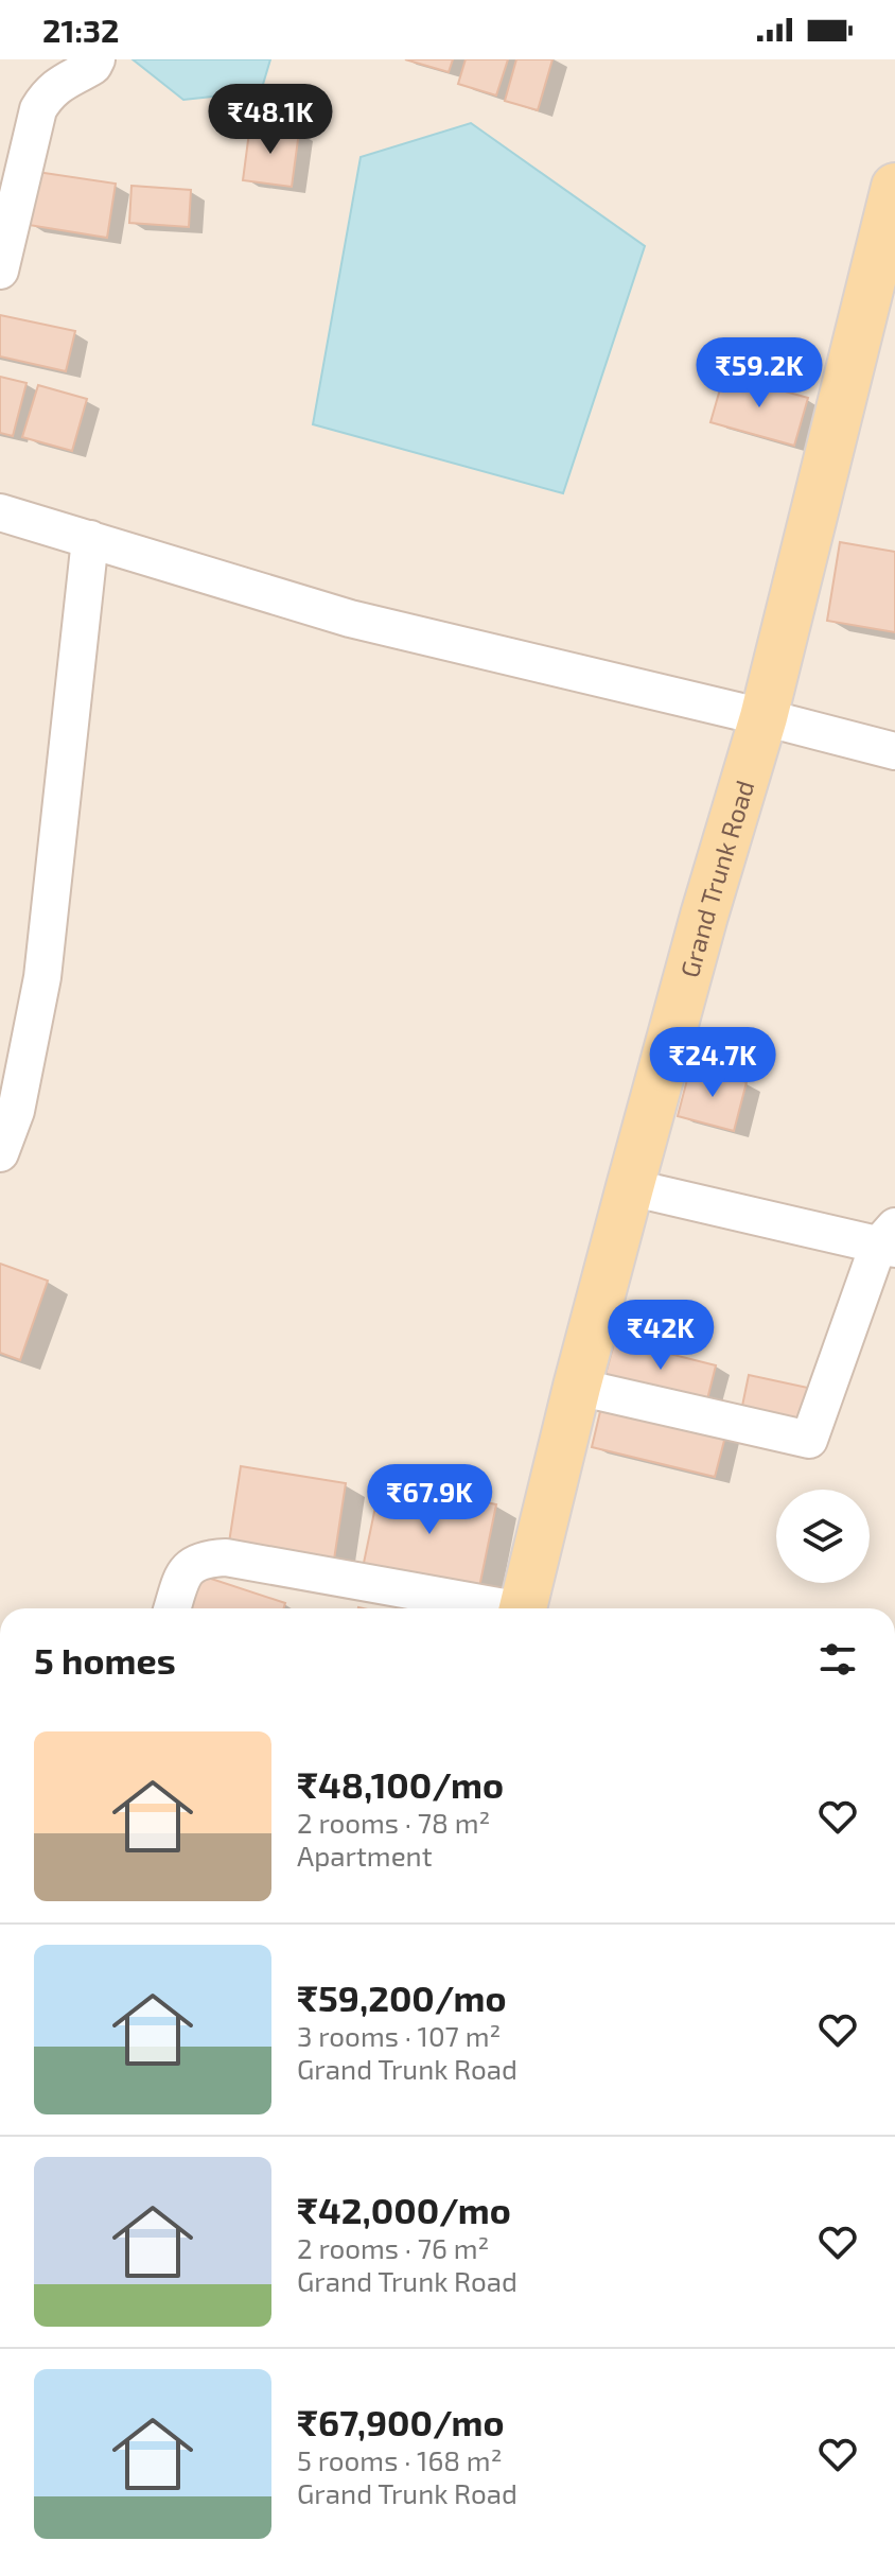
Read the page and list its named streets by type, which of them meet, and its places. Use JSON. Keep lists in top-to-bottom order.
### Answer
{
  "streets": {
    "main road": ["Grand Trunk Road"]
  },
  "page": {
    "status": "21:32",
    "price": [
      "₹48.1K",
      "₹59.2K",
      "₹24.7K",
      "₹42K",
      "₹67.9K"
    ],
    "heading": "5 homes",
    "list": [
      {
        "name": "₹48,100/mo",
        "note": "2 rooms · 78 m² · Apartment"
      },
      {
        "name": "₹59,200/mo",
        "note": "3 rooms · 107 m² · Grand Trunk Road"
      },
      {
        "name": "₹42,000/mo",
        "note": "2 rooms · 76 m² · Grand Trunk Road"
      },
      {
        "name": "₹67,900/mo",
        "note": "5 rooms · 168 m² · Grand Trunk Road"
      }
    ]
  }
}
